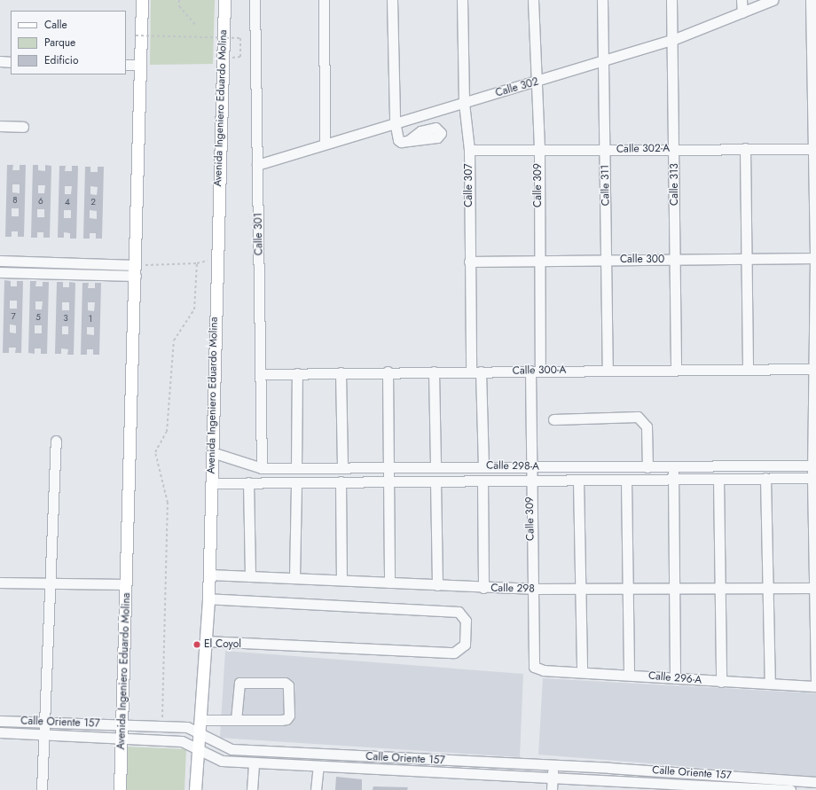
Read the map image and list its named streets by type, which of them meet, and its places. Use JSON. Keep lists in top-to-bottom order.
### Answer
{
  "streets": {
    "main road": ["Avenida Ingeniero Eduardo Molina"],
    "street": [
      "Calle 302",
      "Calle 302-A",
      "Calle 313",
      "Calle 307",
      "Calle 309",
      "Calle 311",
      "Calle 301",
      "Calle 300",
      "Calle 300-A",
      "Calle 298-A",
      "Calle 298",
      "Calle 296-A",
      "Calle Oriente 157"
    ]
  },
  "crossings": [
    ["Calle 302", "Calle 313"],
    ["Calle 302", "Calle 307"],
    ["Calle 302", "Calle 309"],
    ["Calle 302", "Calle 311"],
    ["Calle 302", "Calle 301"],
    ["Avenida Ingeniero Eduardo Molina", "Calle 298-A"],
    ["Avenida Ingeniero Eduardo Molina", "Calle 298"],
    ["Avenida Ingeniero Eduardo Molina", "Calle Oriente 157"],
    ["Calle 302-A", "Calle 313"],
    ["Calle 302-A", "Calle 307"],
    ["Calle 302-A", "Calle 309"],
    ["Calle 302-A", "Calle 311"],
    ["Calle 313", "Calle 300"],
    ["Calle 313", "Calle 300-A"],
    ["Calle 307", "Calle 300"],
    ["Calle 307", "Calle 300-A"],
    ["Calle 307", "Calle 298-A"],
    ["Calle 309", "Calle 300"],
    ["Calle 309", "Calle 300-A"],
    ["Calle 309", "Calle 298-A"],
    ["Calle 309", "Calle 298"],
    ["Calle 309", "Calle 296-A"],
    ["Calle 311", "Calle 300"],
    ["Calle 311", "Calle 300-A"],
    ["Calle 301", "Calle 300-A"],
    ["Calle 301", "Calle 298-A"]
  ],
  "places": ["El Coyol"],
  "house_numbers": [
    "8",
    "6",
    "4",
    "2",
    "7",
    "5",
    "3",
    "1"
  ],
  "legend": ["Calle", "Parque", "Edificio"]
}
